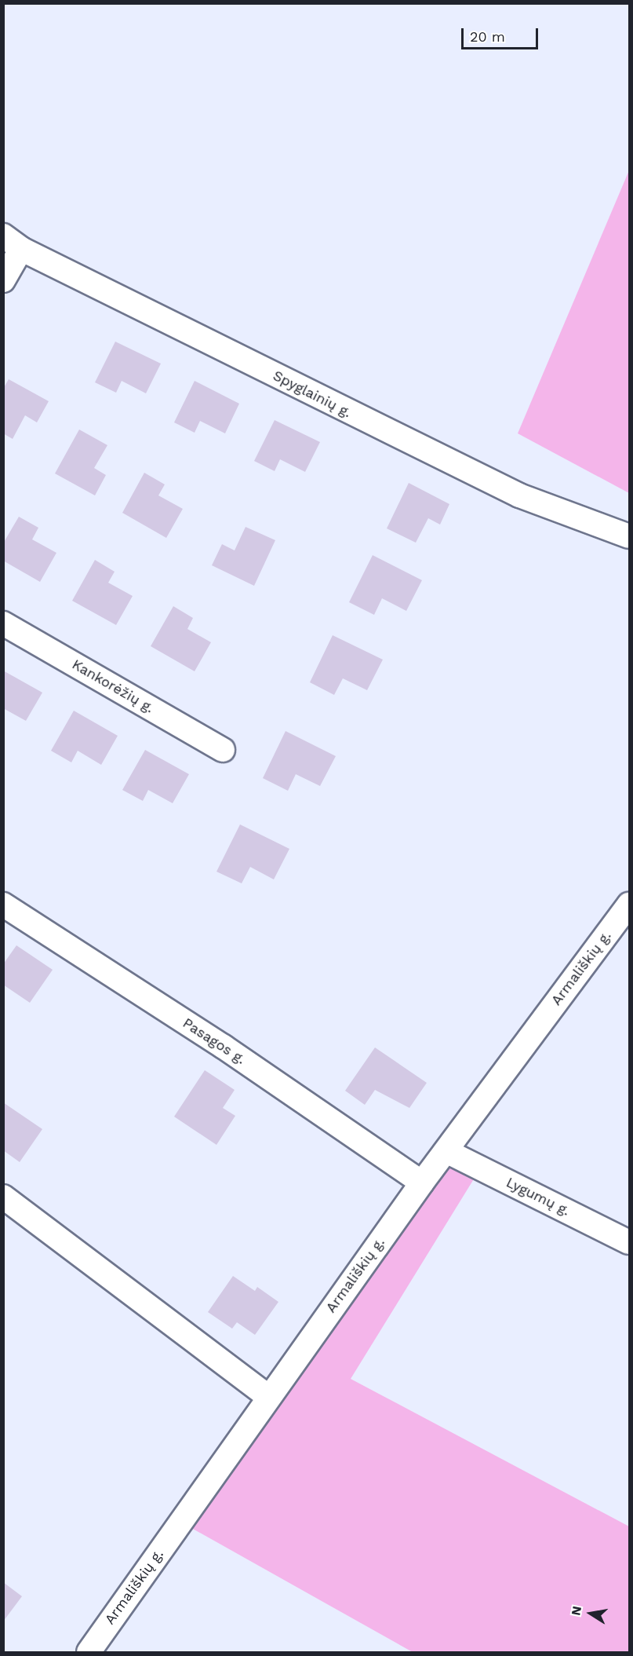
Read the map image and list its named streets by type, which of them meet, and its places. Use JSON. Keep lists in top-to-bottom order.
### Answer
{
  "streets": {
    "street": [
      "Spyglainių g.",
      "Kankorėžių g.",
      "Armališkių g.",
      "Pasagos g.",
      "Lygumų g."
    ]
  },
  "crossings": [
    ["Armališkių g.", "Pasagos g."],
    ["Armališkių g.", "Lygumų g."]
  ],
  "scale_bar": "20 m",
  "north": "left"
}
